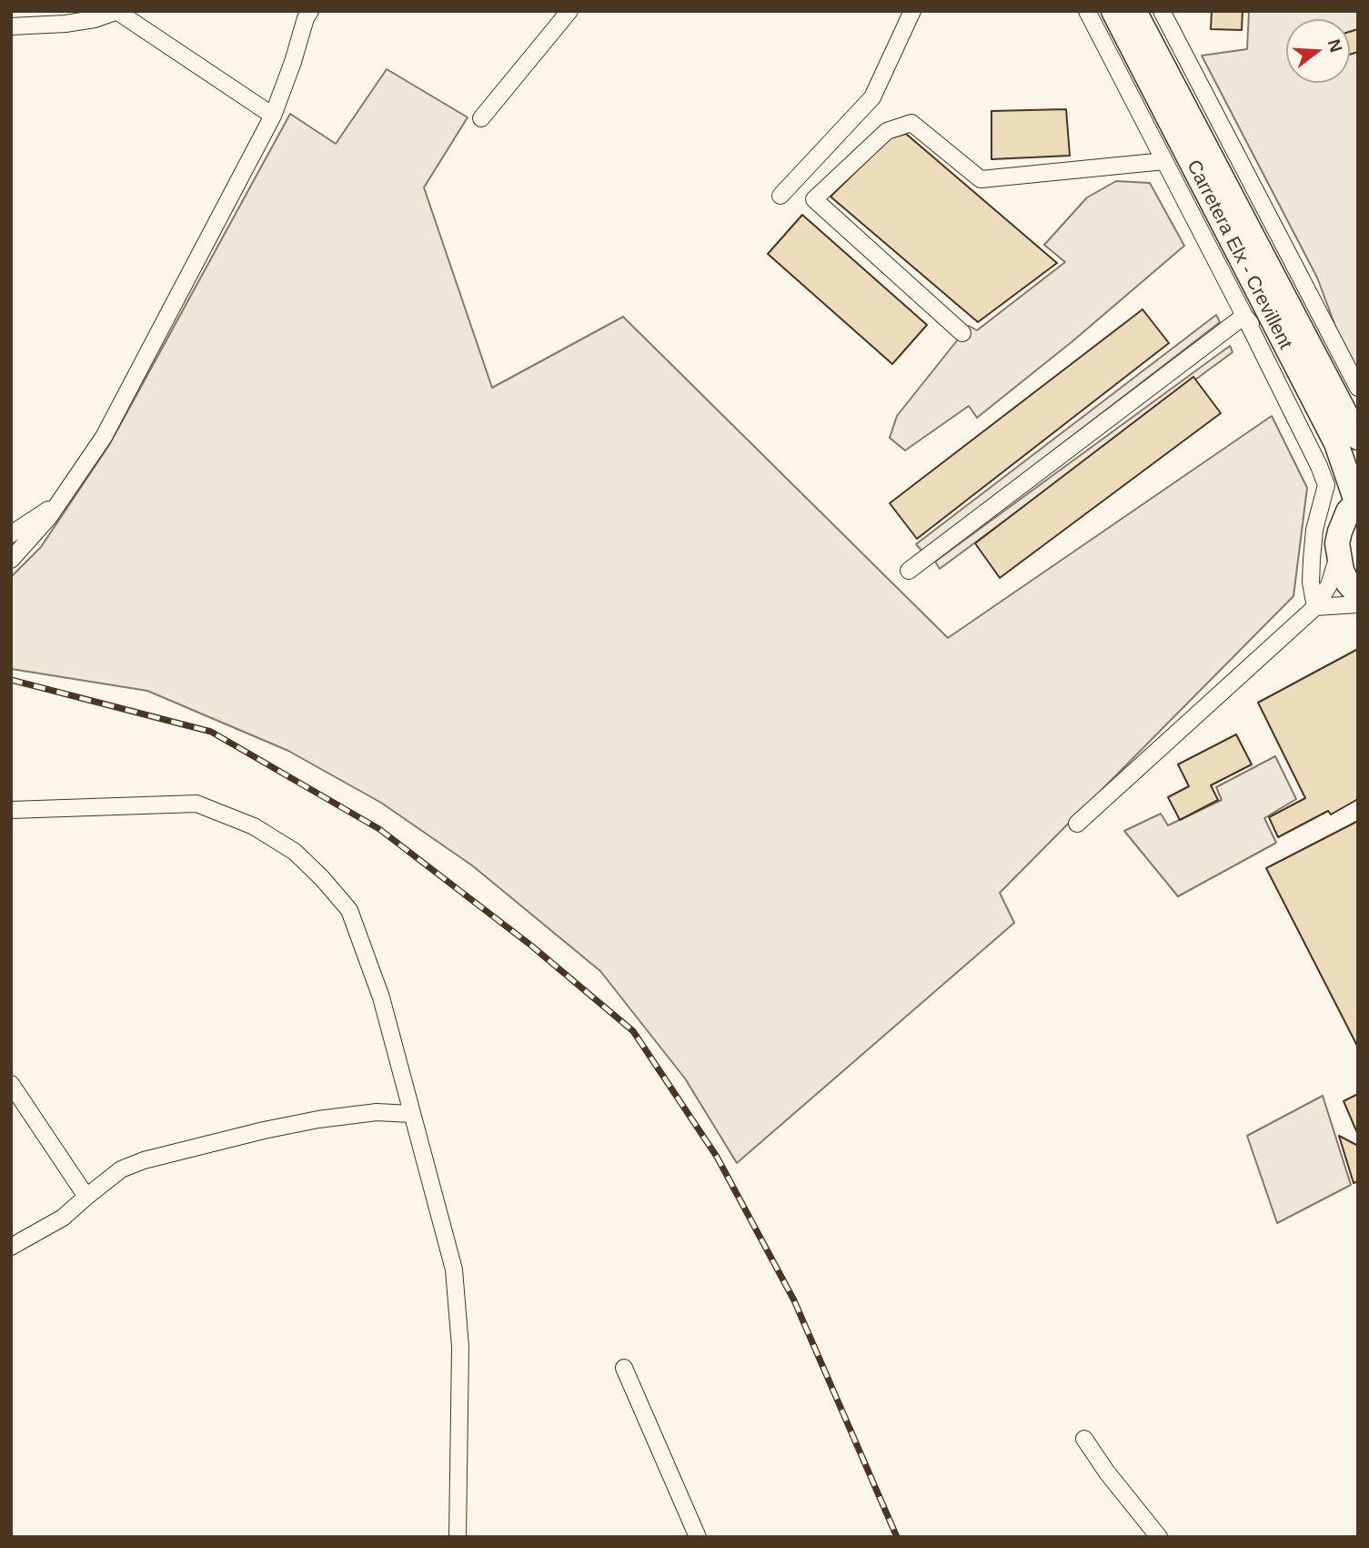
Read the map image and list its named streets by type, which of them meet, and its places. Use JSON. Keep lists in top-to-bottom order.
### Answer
{
  "streets": {
    "highway": ["Carretera Elx - Crevillent"]
  },
  "north": "right"
}
